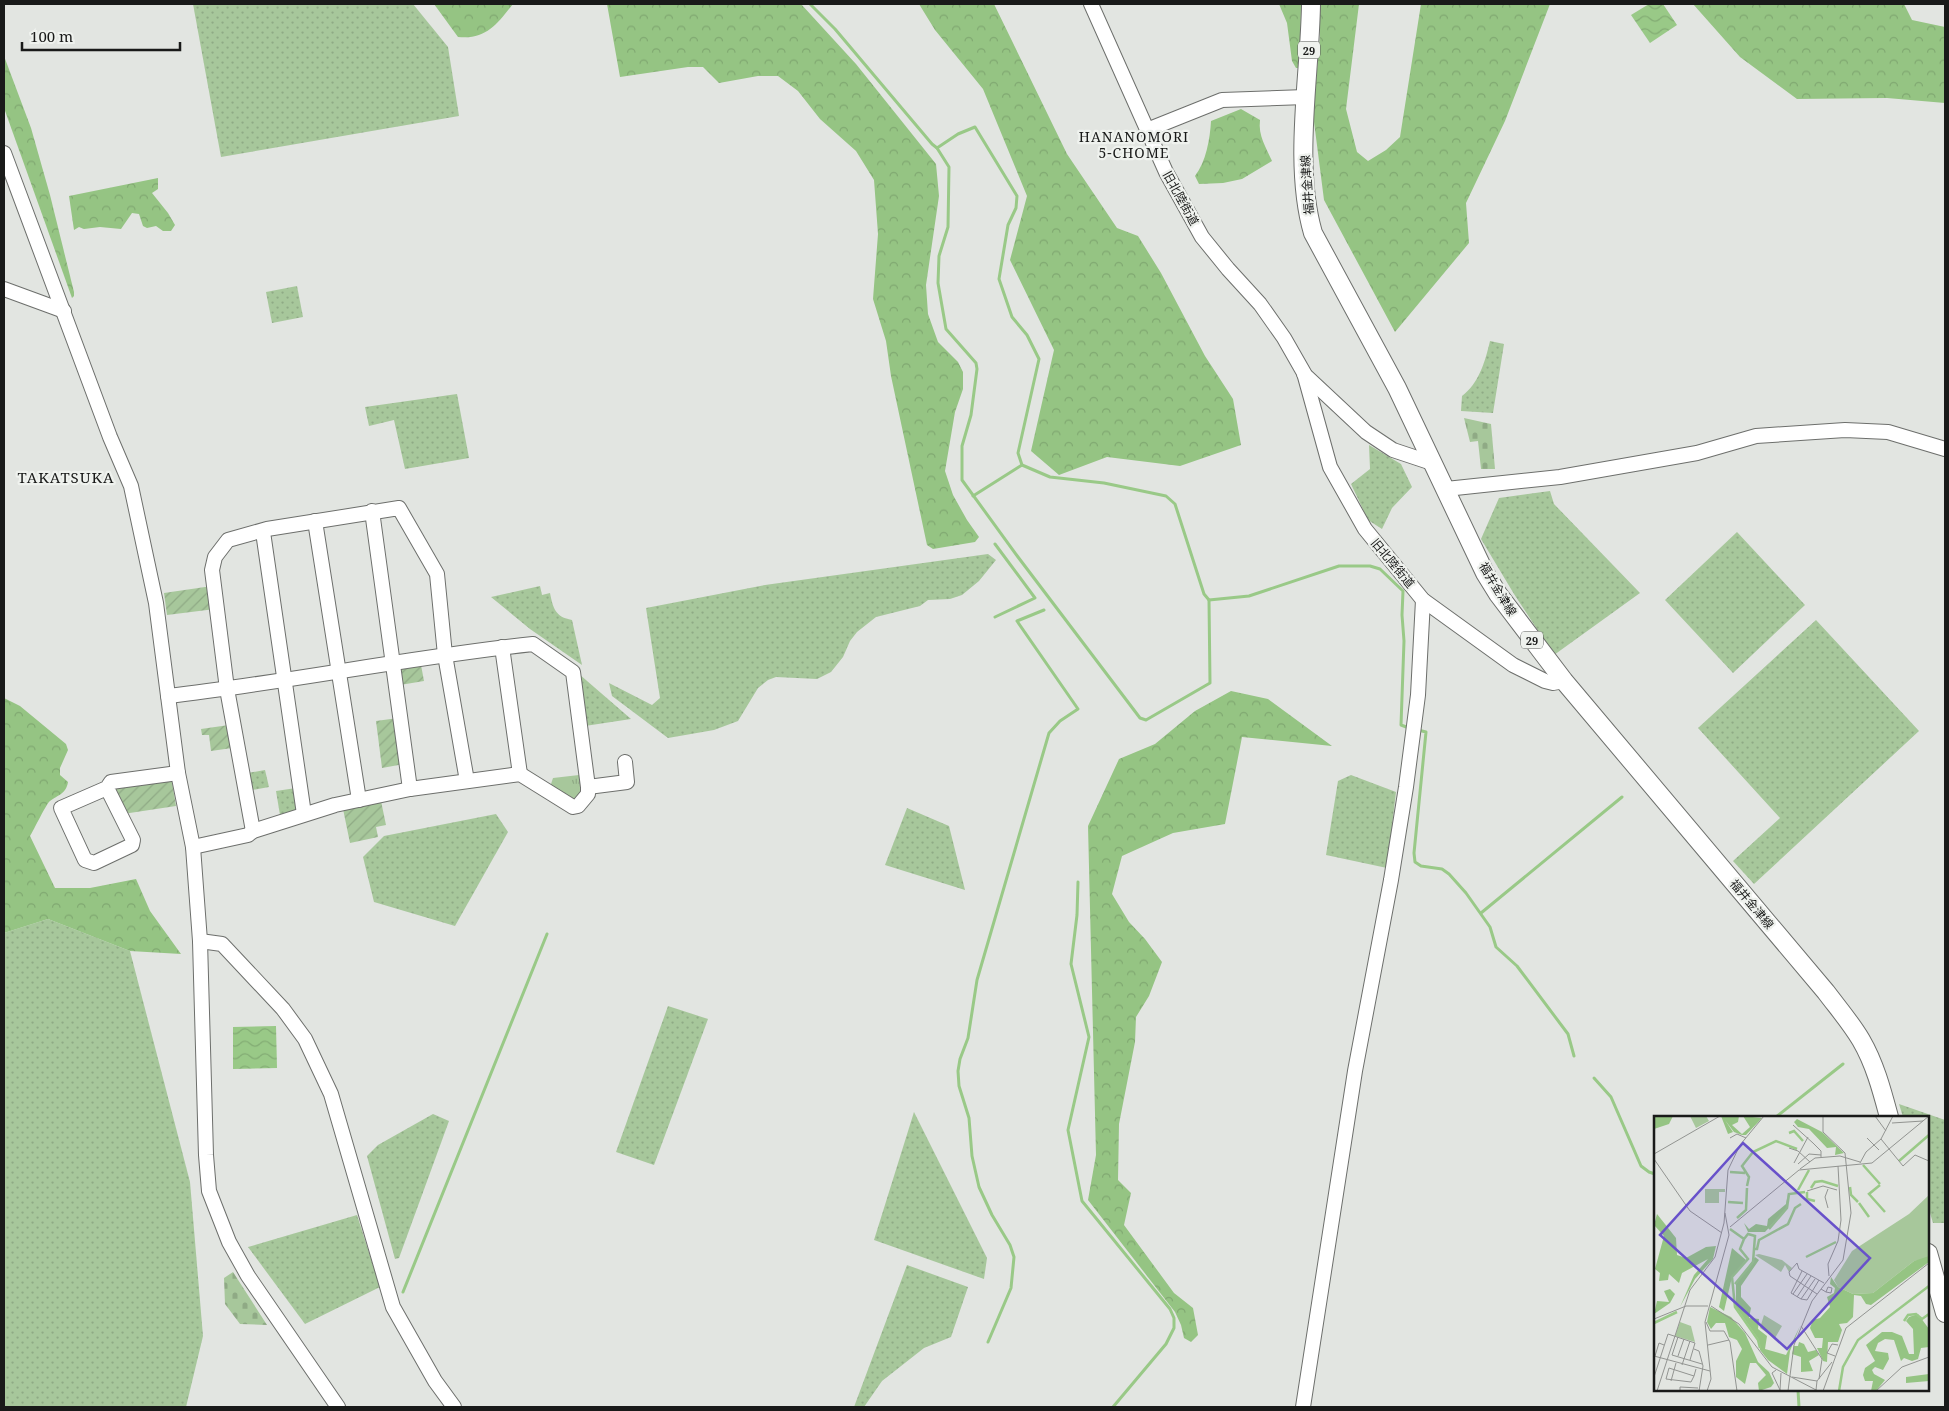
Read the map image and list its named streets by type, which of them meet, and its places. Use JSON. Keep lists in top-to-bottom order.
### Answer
{
  "streets": {
    "main road": ["29", "福井金津線"],
    "street": ["旧北陸街道"]
  },
  "crossings": [
    ["福井金津線", "旧北陸街道"]
  ],
  "districts": ["HANANOMORI 5-CHOME", "TAKATSUKA"],
  "scale_bar": "100 m"
}
